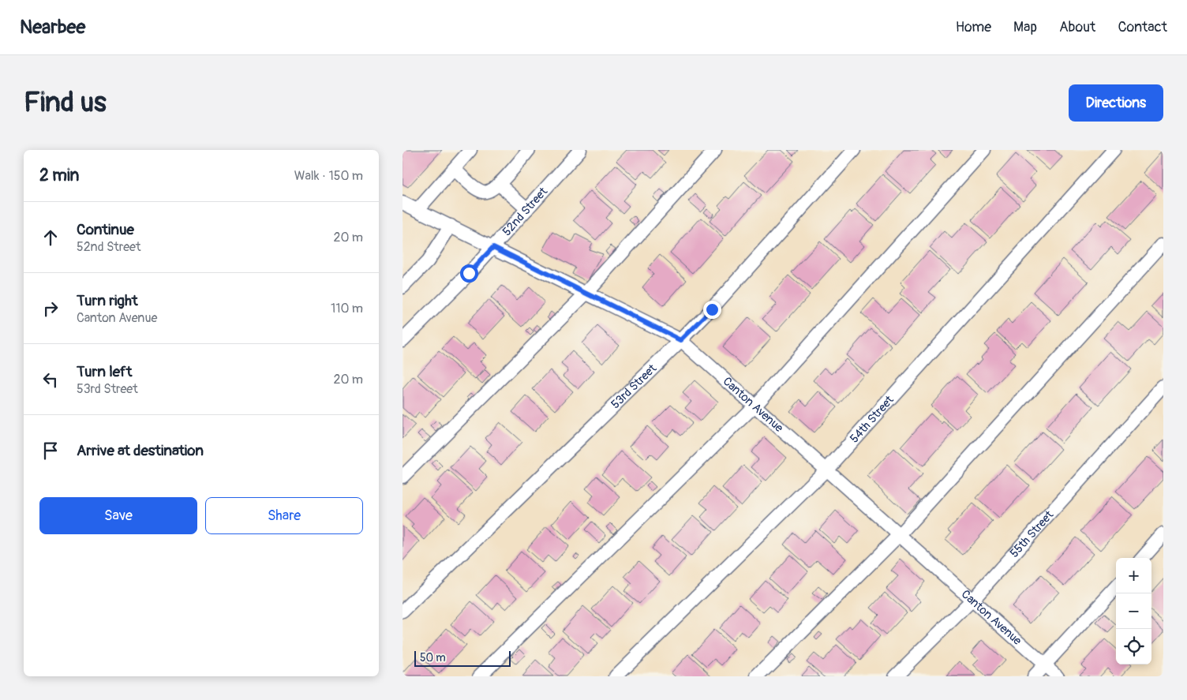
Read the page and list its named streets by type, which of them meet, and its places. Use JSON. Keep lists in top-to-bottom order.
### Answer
{
  "streets": {
    "street": [
      "52nd Street",
      "53rd Street",
      "Canton Avenue",
      "54th Street",
      "55th Street"
    ]
  },
  "crossings": [
    ["52nd Street", "Canton Avenue"],
    ["53rd Street", "Canton Avenue"],
    ["Canton Avenue", "54th Street"],
    ["Canton Avenue", "55th Street"]
  ],
  "scale_bar": "50 m",
  "page": {
    "header": "Nearbee",
    "nav": [
      "Home",
      "Map",
      "About",
      "Contact"
    ],
    "buttons": [
      "Directions",
      ["Save", "Share"]
    ],
    "title": "Find us",
    "heading": ["2 min", "Walk · 150 m"],
    "list": [
      ["Continue", "52nd Street", "20 m"],
      ["Turn right", "Canton Avenue", "110 m"],
      ["Turn left", "53rd Street", "20 m"],
      "Arrive at destination"
    ],
    "map_buttons": ["+", "−"],
    "scale": "50 m"
  }
}
